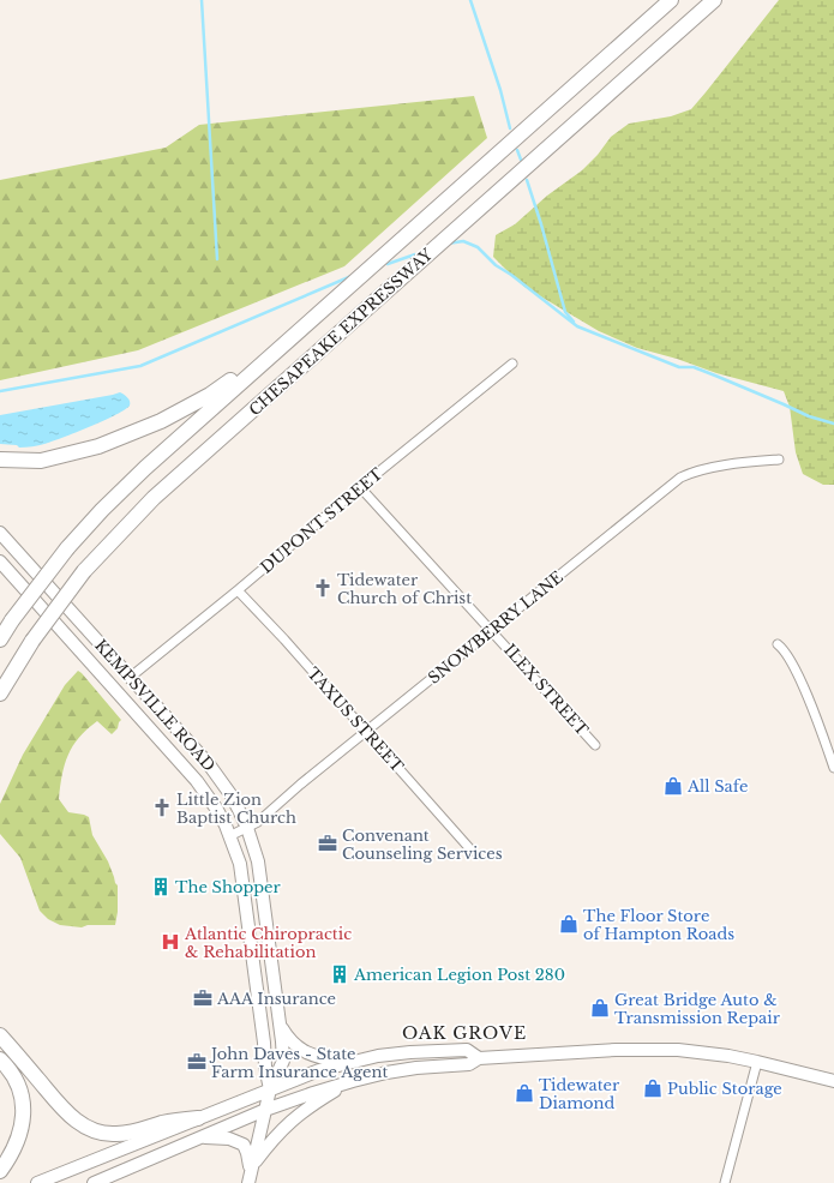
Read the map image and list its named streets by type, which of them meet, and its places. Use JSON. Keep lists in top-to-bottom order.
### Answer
{
  "streets": {
    "highway": ["CHESAPEAKE EXPRESSWAY"],
    "main road": ["KEMPSVILLE ROAD"],
    "street": [
      "DUPONT STREET",
      "SNOWBERRY LANE",
      "ILEX STREET",
      "TAXUS STREET"
    ]
  },
  "crossings": [
    ["DUPONT STREET", "ILEX STREET"],
    ["DUPONT STREET", "KEMPSVILLE ROAD"],
    ["DUPONT STREET", "TAXUS STREET"],
    ["SNOWBERRY LANE", "ILEX STREET"],
    ["SNOWBERRY LANE", "KEMPSVILLE ROAD"],
    ["SNOWBERRY LANE", "TAXUS STREET"]
  ],
  "districts": ["OAK GROVE"],
  "places": {
    "church": ["Tidewater Church of Christ", "Little Zion Baptist Church"],
    "shop": [
      "All Safe",
      "The Floor Store of Hampton Roads",
      "Great Bridge Auto & Transmission Repair",
      "Public Storage",
      "Tidewater Diamond"
    ],
    "office": ["Convenant Counseling Services", "AAA Insurance", "John Daves - State Farm Insurance Agent"],
    "building": ["The Shopper", "American Legion Post 280"],
    "hospital": ["Atlantic Chiropractic & Rehabilitation"]
  }
}
